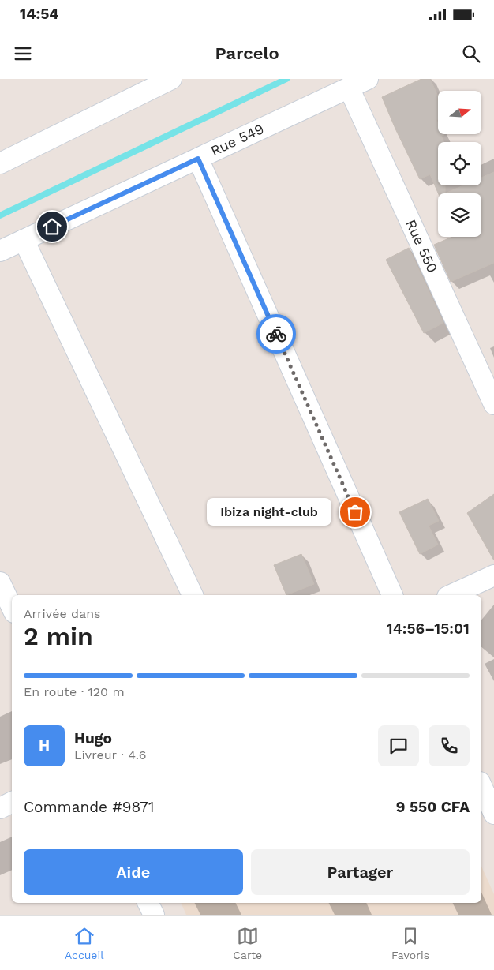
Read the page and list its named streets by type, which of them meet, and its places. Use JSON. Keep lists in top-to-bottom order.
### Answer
{
  "streets": {
    "street": ["Rue 549", "Rue 550"]
  },
  "crossings": [
    ["Rue 549", "Rue 550"]
  ],
  "places": ["Ibiza night-club"],
  "north": "right",
  "page": {
    "status": "14:54",
    "header": "Parcelo",
    "bubble": "Ibiza night-club",
    "heading": ["2 min", "Arrivée dans", "14:56–15:01"],
    "panel": [
      "Hugo",
      "Livreur · 4.6",
      "Commande #9871",
      "9 550 CFA"
    ],
    "bar": "En route · 120 m",
    "round": "H",
    "buttons": ["Aide", "Partager"],
    "tabs": ["Accueil", "Carte", "Favoris"]
  }
}
